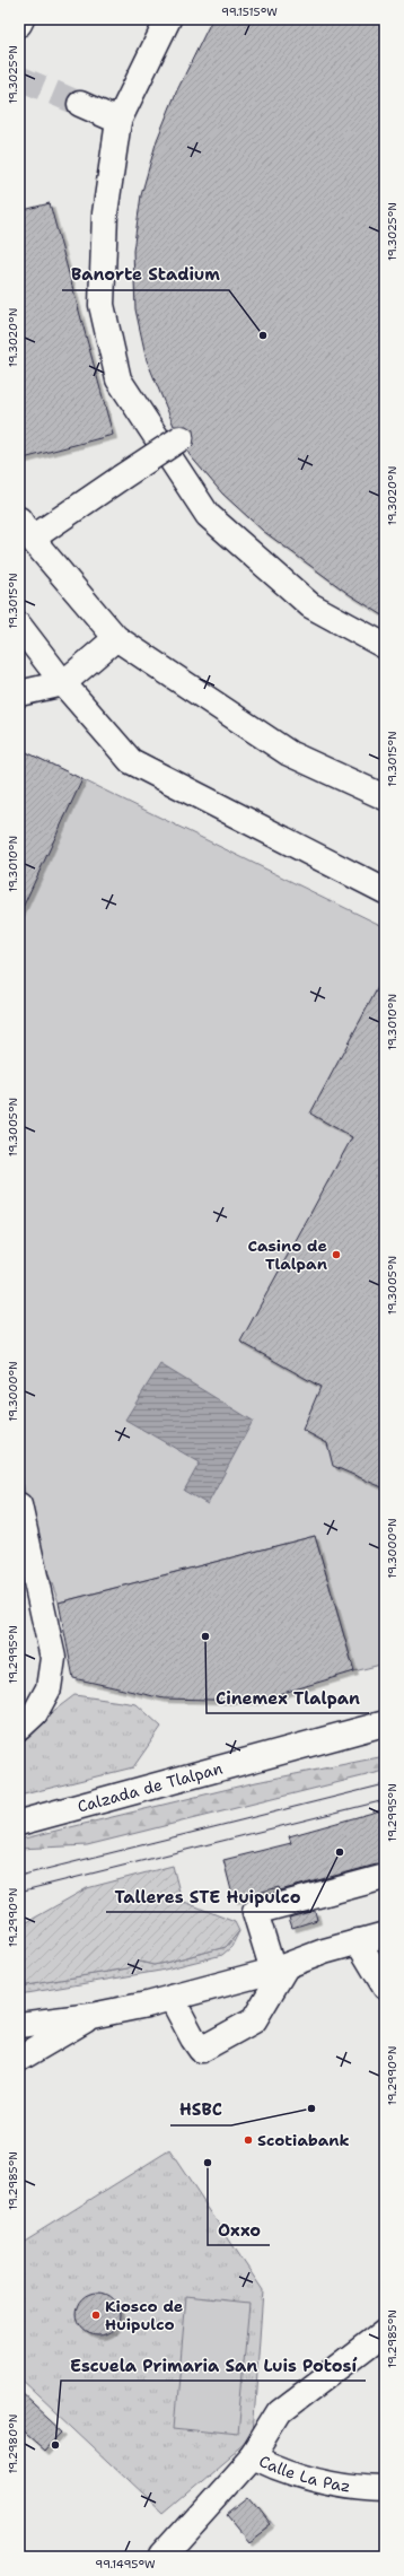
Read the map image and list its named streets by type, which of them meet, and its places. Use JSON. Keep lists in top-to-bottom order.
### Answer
{
  "streets": {
    "street": ["Calzada de Tlalpan", "Calle La Paz"]
  },
  "places": [
    "Banorte Stadium",
    "Casino de Tlalpan",
    "Cinemex Tlalpan",
    "Talleres STE Huipulco",
    "HSBC",
    "Scotiabank",
    "Oxxo",
    "Kiosco de Huipulco",
    "Escuela Primaria San Luis Potosí"
  ],
  "coordinates": [
    "99.1515°W",
    "19.3025°N",
    "19.3020°N",
    "19.3015°N",
    "19.3010°N",
    "19.3005°N",
    "19.3000°N",
    "19.2995°N",
    "19.2990°N",
    "19.2985°N",
    "19.2980°N",
    "99.1495°W"
  ]
}
